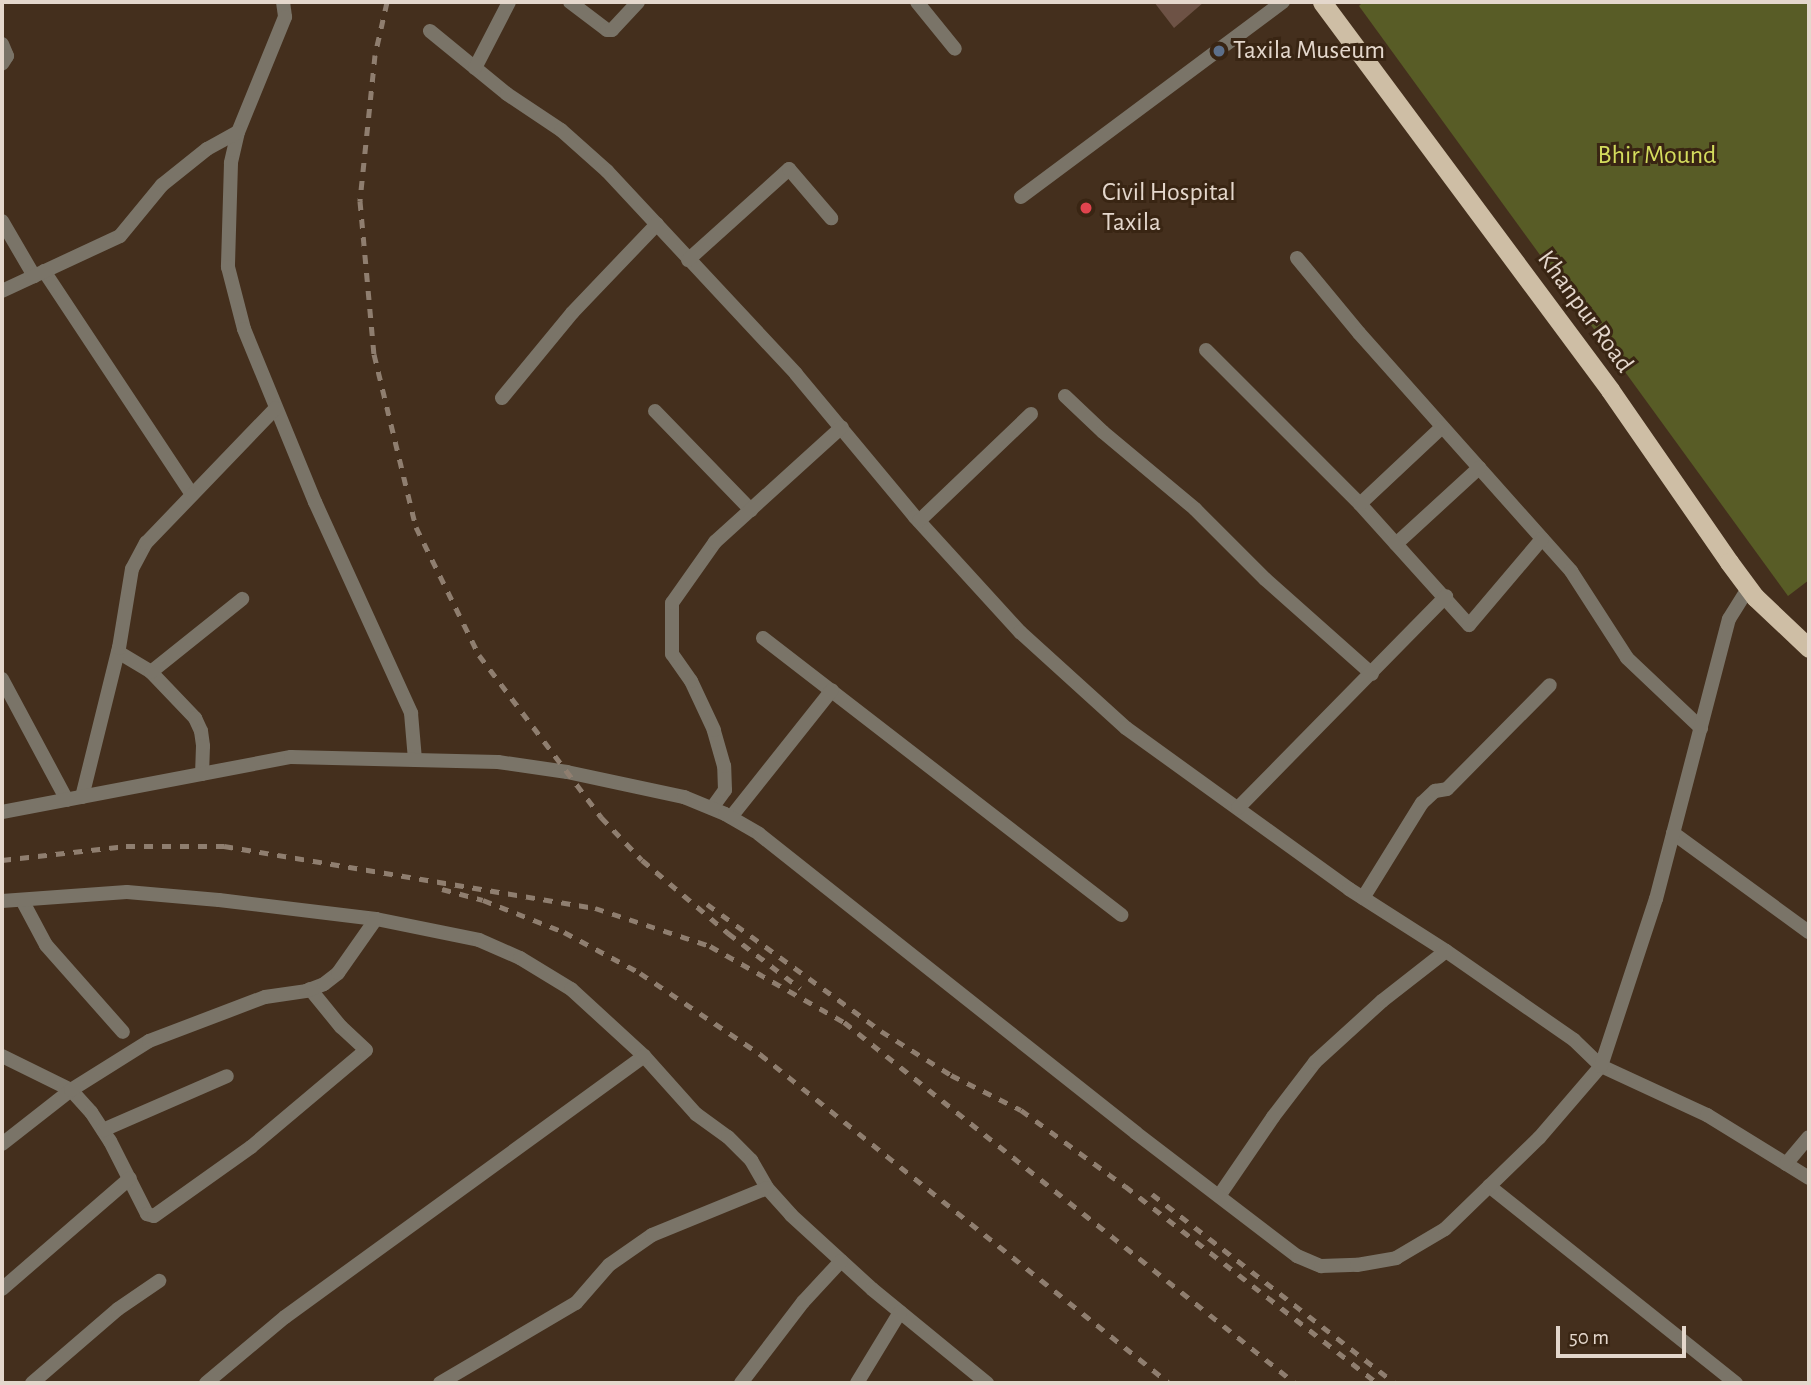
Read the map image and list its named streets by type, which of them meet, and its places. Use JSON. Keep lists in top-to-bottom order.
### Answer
{
  "streets": {
    "highway": ["Khanpur Road"]
  },
  "parks": ["Bhir Mound"],
  "places": ["Taxila Museum", "Civil Hospital Taxila"],
  "scale_bar": "50 m"
}
